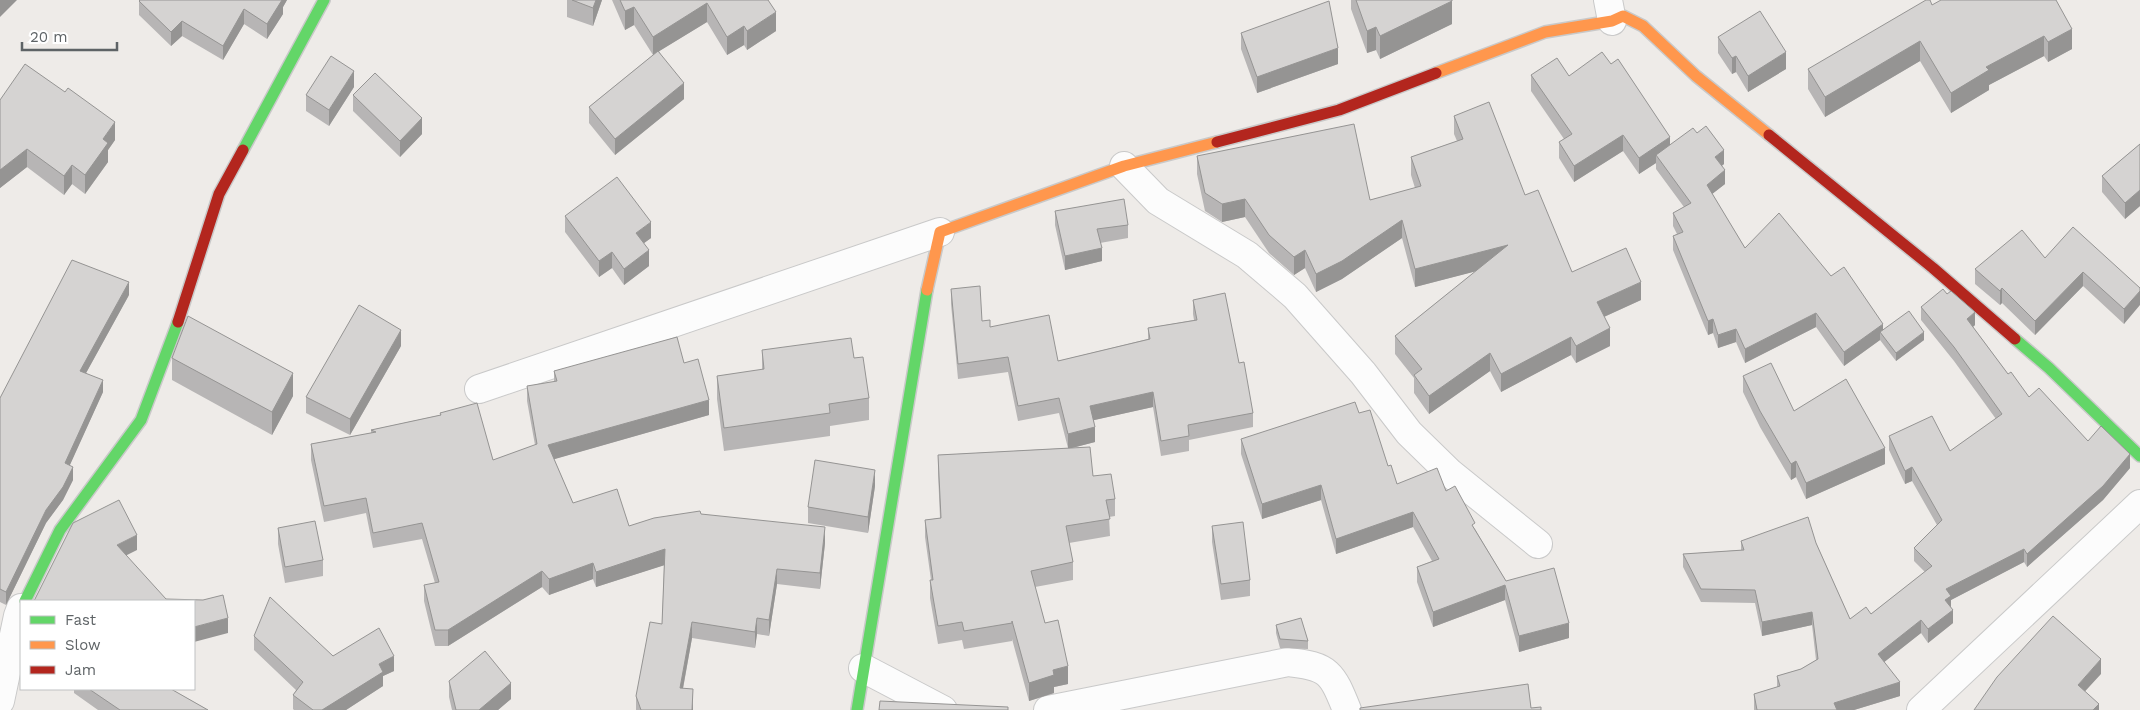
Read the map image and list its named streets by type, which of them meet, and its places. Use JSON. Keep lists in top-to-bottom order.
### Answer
{
  "legend": ["Fast", "Slow", "Jam"],
  "scale_bar": "20 m"
}
